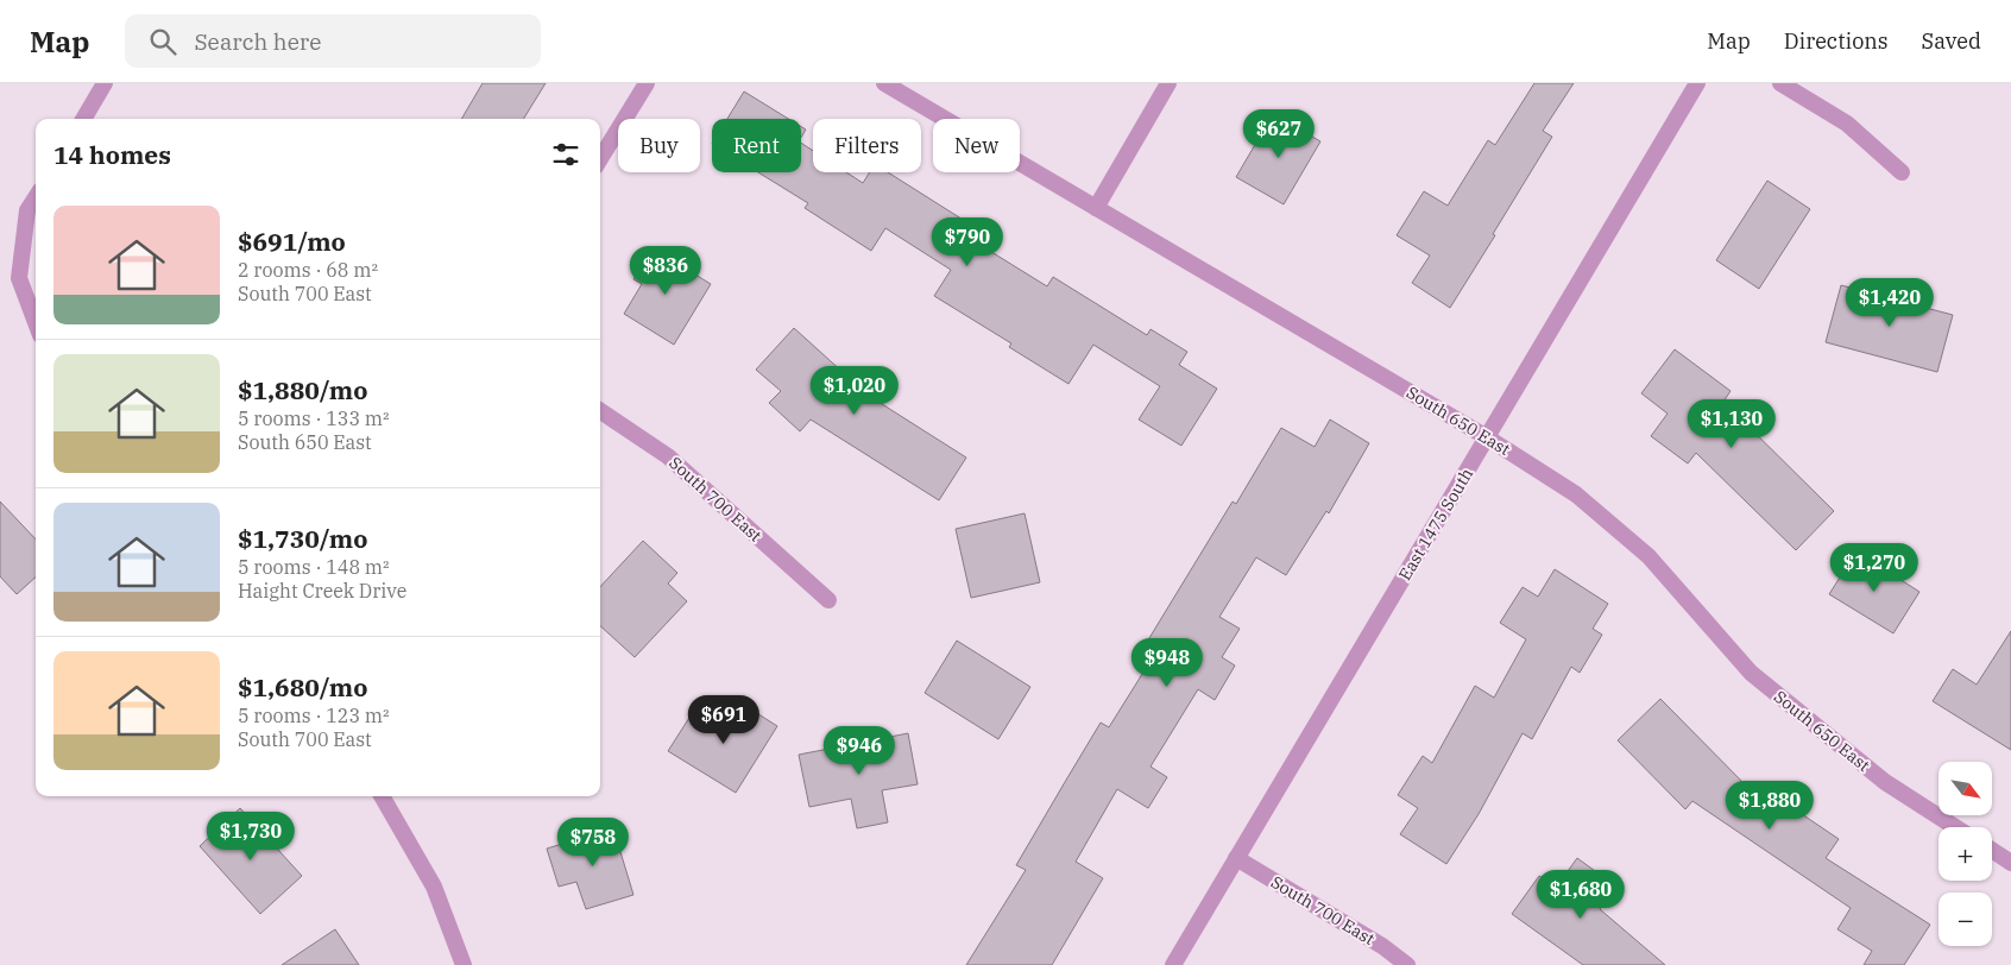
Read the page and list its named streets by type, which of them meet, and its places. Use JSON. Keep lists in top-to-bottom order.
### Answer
{
  "streets": {
    "street": ["South 650 East", "South 700 East", "East 1475 South"]
  },
  "crossings": [
    ["South 650 East", "East 1475 South"],
    ["South 700 East", "East 1475 South"]
  ],
  "north": "bottom right",
  "page": {
    "header": "Map",
    "search": "Search here",
    "nav": ["Map", "Directions", "Saved"],
    "price": [
      "$627",
      "$790",
      "$836",
      "$1,420",
      "$1,020",
      "$1,130",
      "$1,270",
      "$948",
      "$691",
      "$946",
      "$1,880",
      "$1,730",
      "$758",
      "$1,680"
    ],
    "chip": [
      "Buy",
      "Rent",
      "Filters",
      "New"
    ],
    "heading": "14 homes",
    "list": [
      {
        "name": "$691/mo",
        "note": "2 rooms · 68 m² · South 700 East"
      },
      {
        "name": "$1,880/mo",
        "note": "5 rooms · 133 m² · South 650 East"
      },
      {
        "name": "$1,730/mo",
        "note": "5 rooms · 148 m² · Haight Creek Drive"
      },
      {
        "name": "$1,680/mo",
        "note": "5 rooms · 123 m² · South 700 East"
      }
    ],
    "map_buttons": ["+", "−"]
  }
}
